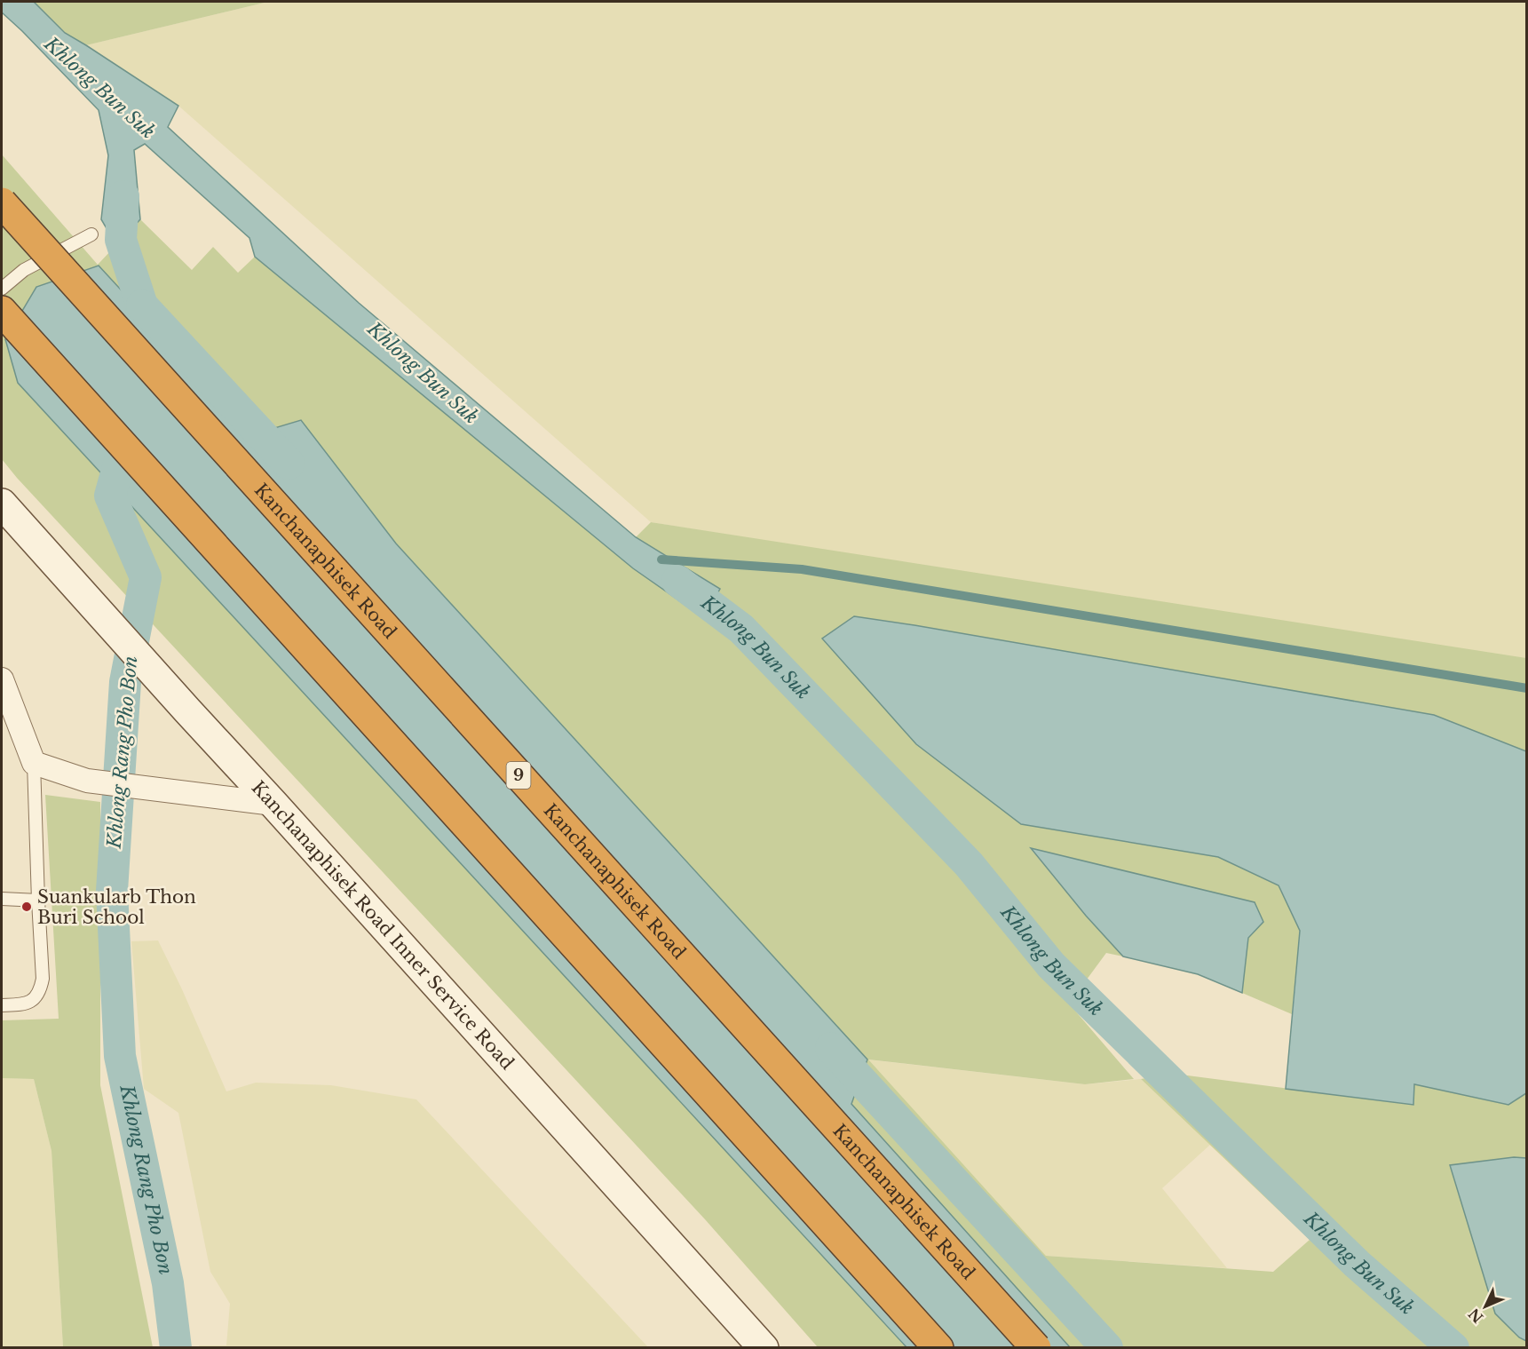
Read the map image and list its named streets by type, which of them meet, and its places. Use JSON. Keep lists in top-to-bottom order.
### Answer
{
  "streets": {
    "highway": ["Kanchanaphisek Road", "9"],
    "main road": ["Kanchanaphisek Road Inner Service Road"]
  },
  "water": ["Khlong Bun Suk", "Khlong Rang Pho Bon"],
  "places": ["Suankularb Thon Buri School"],
  "north": "bottom left"
}
